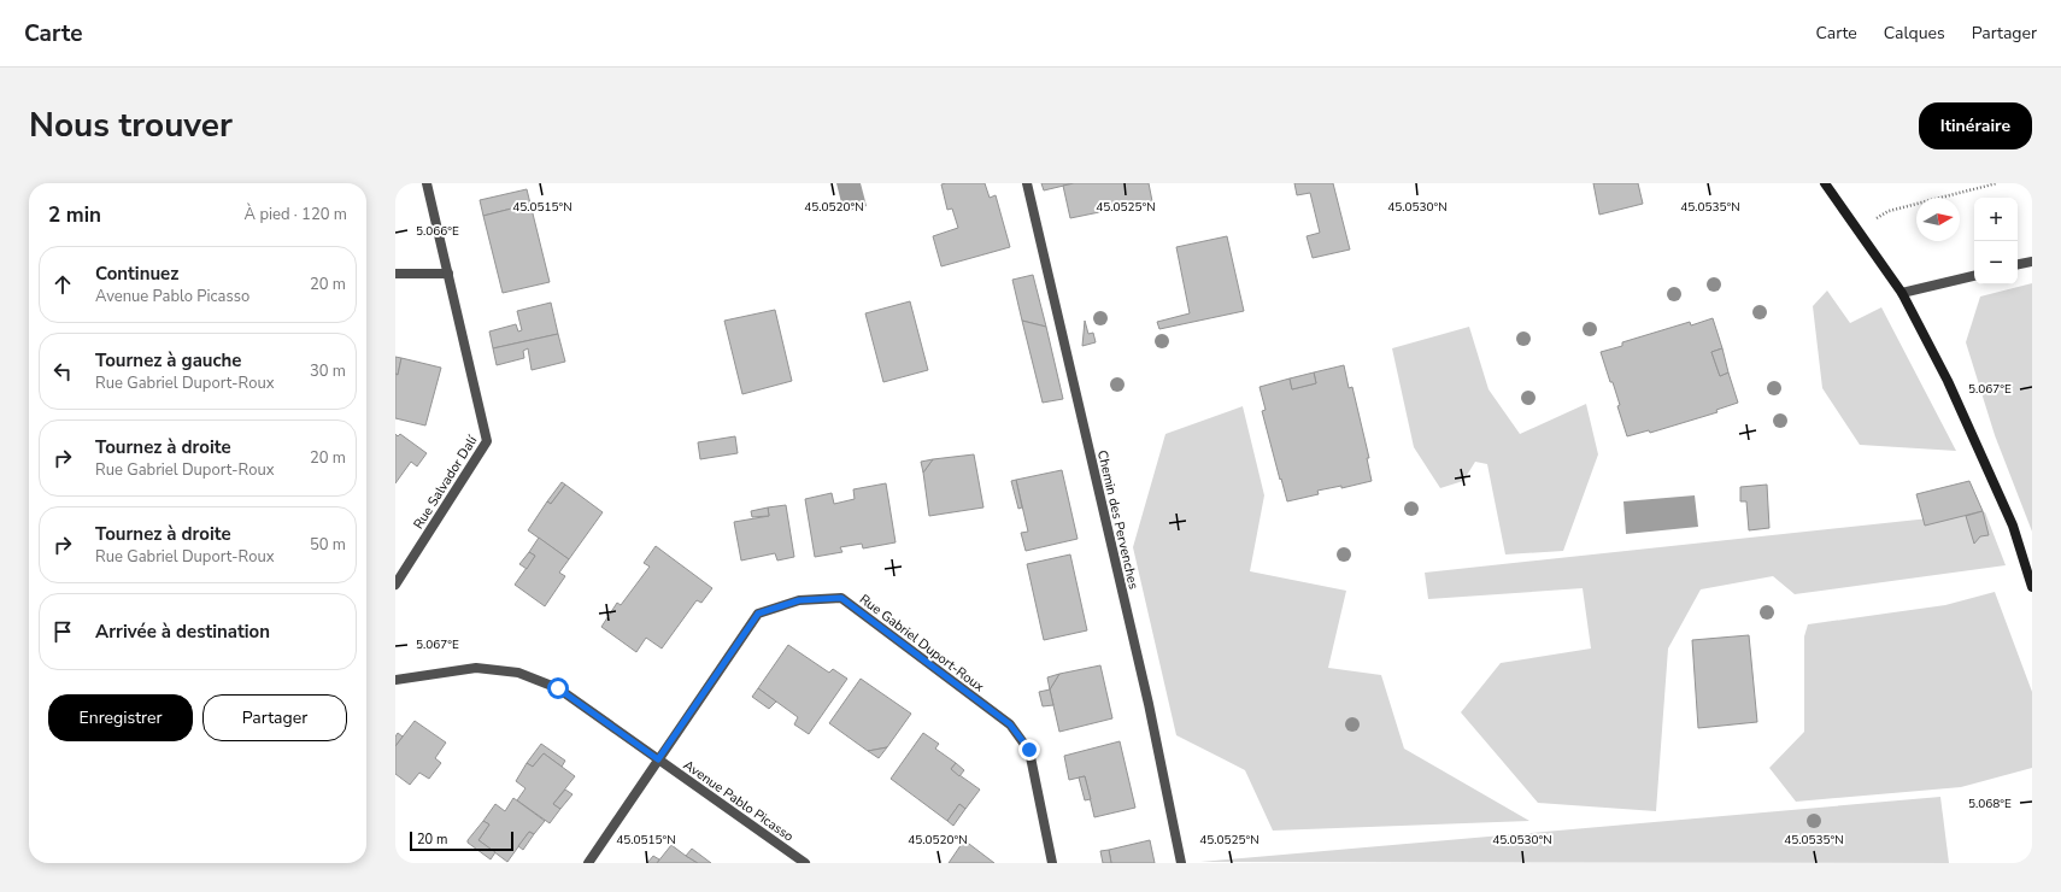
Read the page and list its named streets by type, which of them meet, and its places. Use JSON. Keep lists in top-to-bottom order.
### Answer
{
  "streets": {
    "street": [
      "Rue Salvador Dalí",
      "Chemin des Pervenches",
      "Rue Gabriel Duport-Roux",
      "Avenue Pablo Picasso"
    ]
  },
  "crossings": [
    ["Rue Gabriel Duport-Roux", "Avenue Pablo Picasso"]
  ],
  "scale_bar": "20 m",
  "north": "right",
  "page": {
    "header": "Carte",
    "nav": ["Carte", "Calques", "Partager"],
    "title": "Nous trouver",
    "buttons": [
      "Itinéraire",
      ["Enregistrer", "Partager"]
    ],
    "heading": ["2 min", "À pied · 120 m"],
    "map_buttons": ["+", "−"],
    "list": [
      ["Continuez", "Avenue Pablo Picasso", "20 m"],
      ["Tournez à gauche", "Rue Gabriel Duport-Roux", "30 m"],
      ["Tournez à droite", "Rue Gabriel Duport-Roux", "20 m"],
      ["Tournez à droite", "Rue Gabriel Duport-Roux", "50 m"],
      "Arrivée à destination"
    ],
    "scale": "20 m"
  },
  "coordinates": [
    "45.0515°N",
    "45.0520°N",
    "45.0525°N",
    "45.0530°N",
    "45.0535°N",
    "5.066°E",
    "5.067°E",
    "5.068°E"
  ]
}
